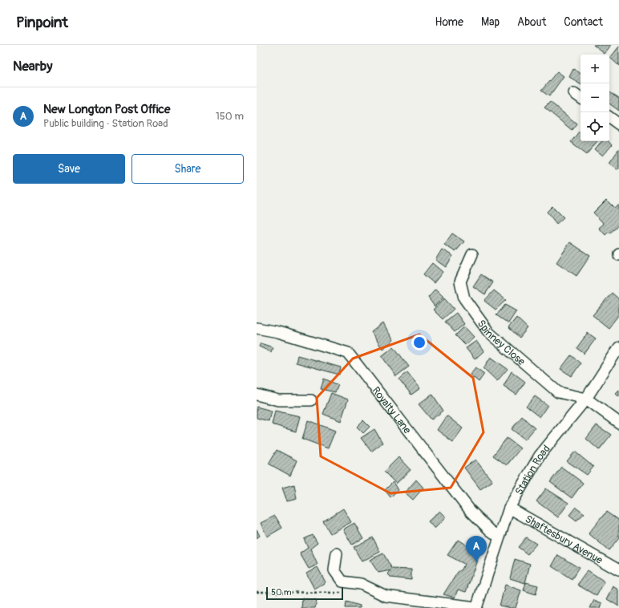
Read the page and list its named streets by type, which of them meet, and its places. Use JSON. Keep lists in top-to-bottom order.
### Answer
{
  "streets": {
    "street": [
      "Spinney Close",
      "Royalty Lane",
      "Station Road",
      "Shaftesbury Avenue"
    ]
  },
  "crossings": [
    ["Spinney Close", "Station Road"],
    ["Royalty Lane", "Station Road"],
    ["Station Road", "Shaftesbury Avenue"]
  ],
  "scale_bar": "50 m",
  "page": {
    "header": "Pinpoint",
    "nav": [
      "Home",
      "Map",
      "About",
      "Contact"
    ],
    "heading": "Nearby",
    "map_buttons": ["+", "−"],
    "list": [
      {
        "mark": "A",
        "name": "New Longton Post Office",
        "note": "Public building · Station Road",
        "value": "150 m"
      }
    ],
    "buttons": ["Save", "Share"],
    "pins": "A",
    "scale": "50 m"
  }
}
